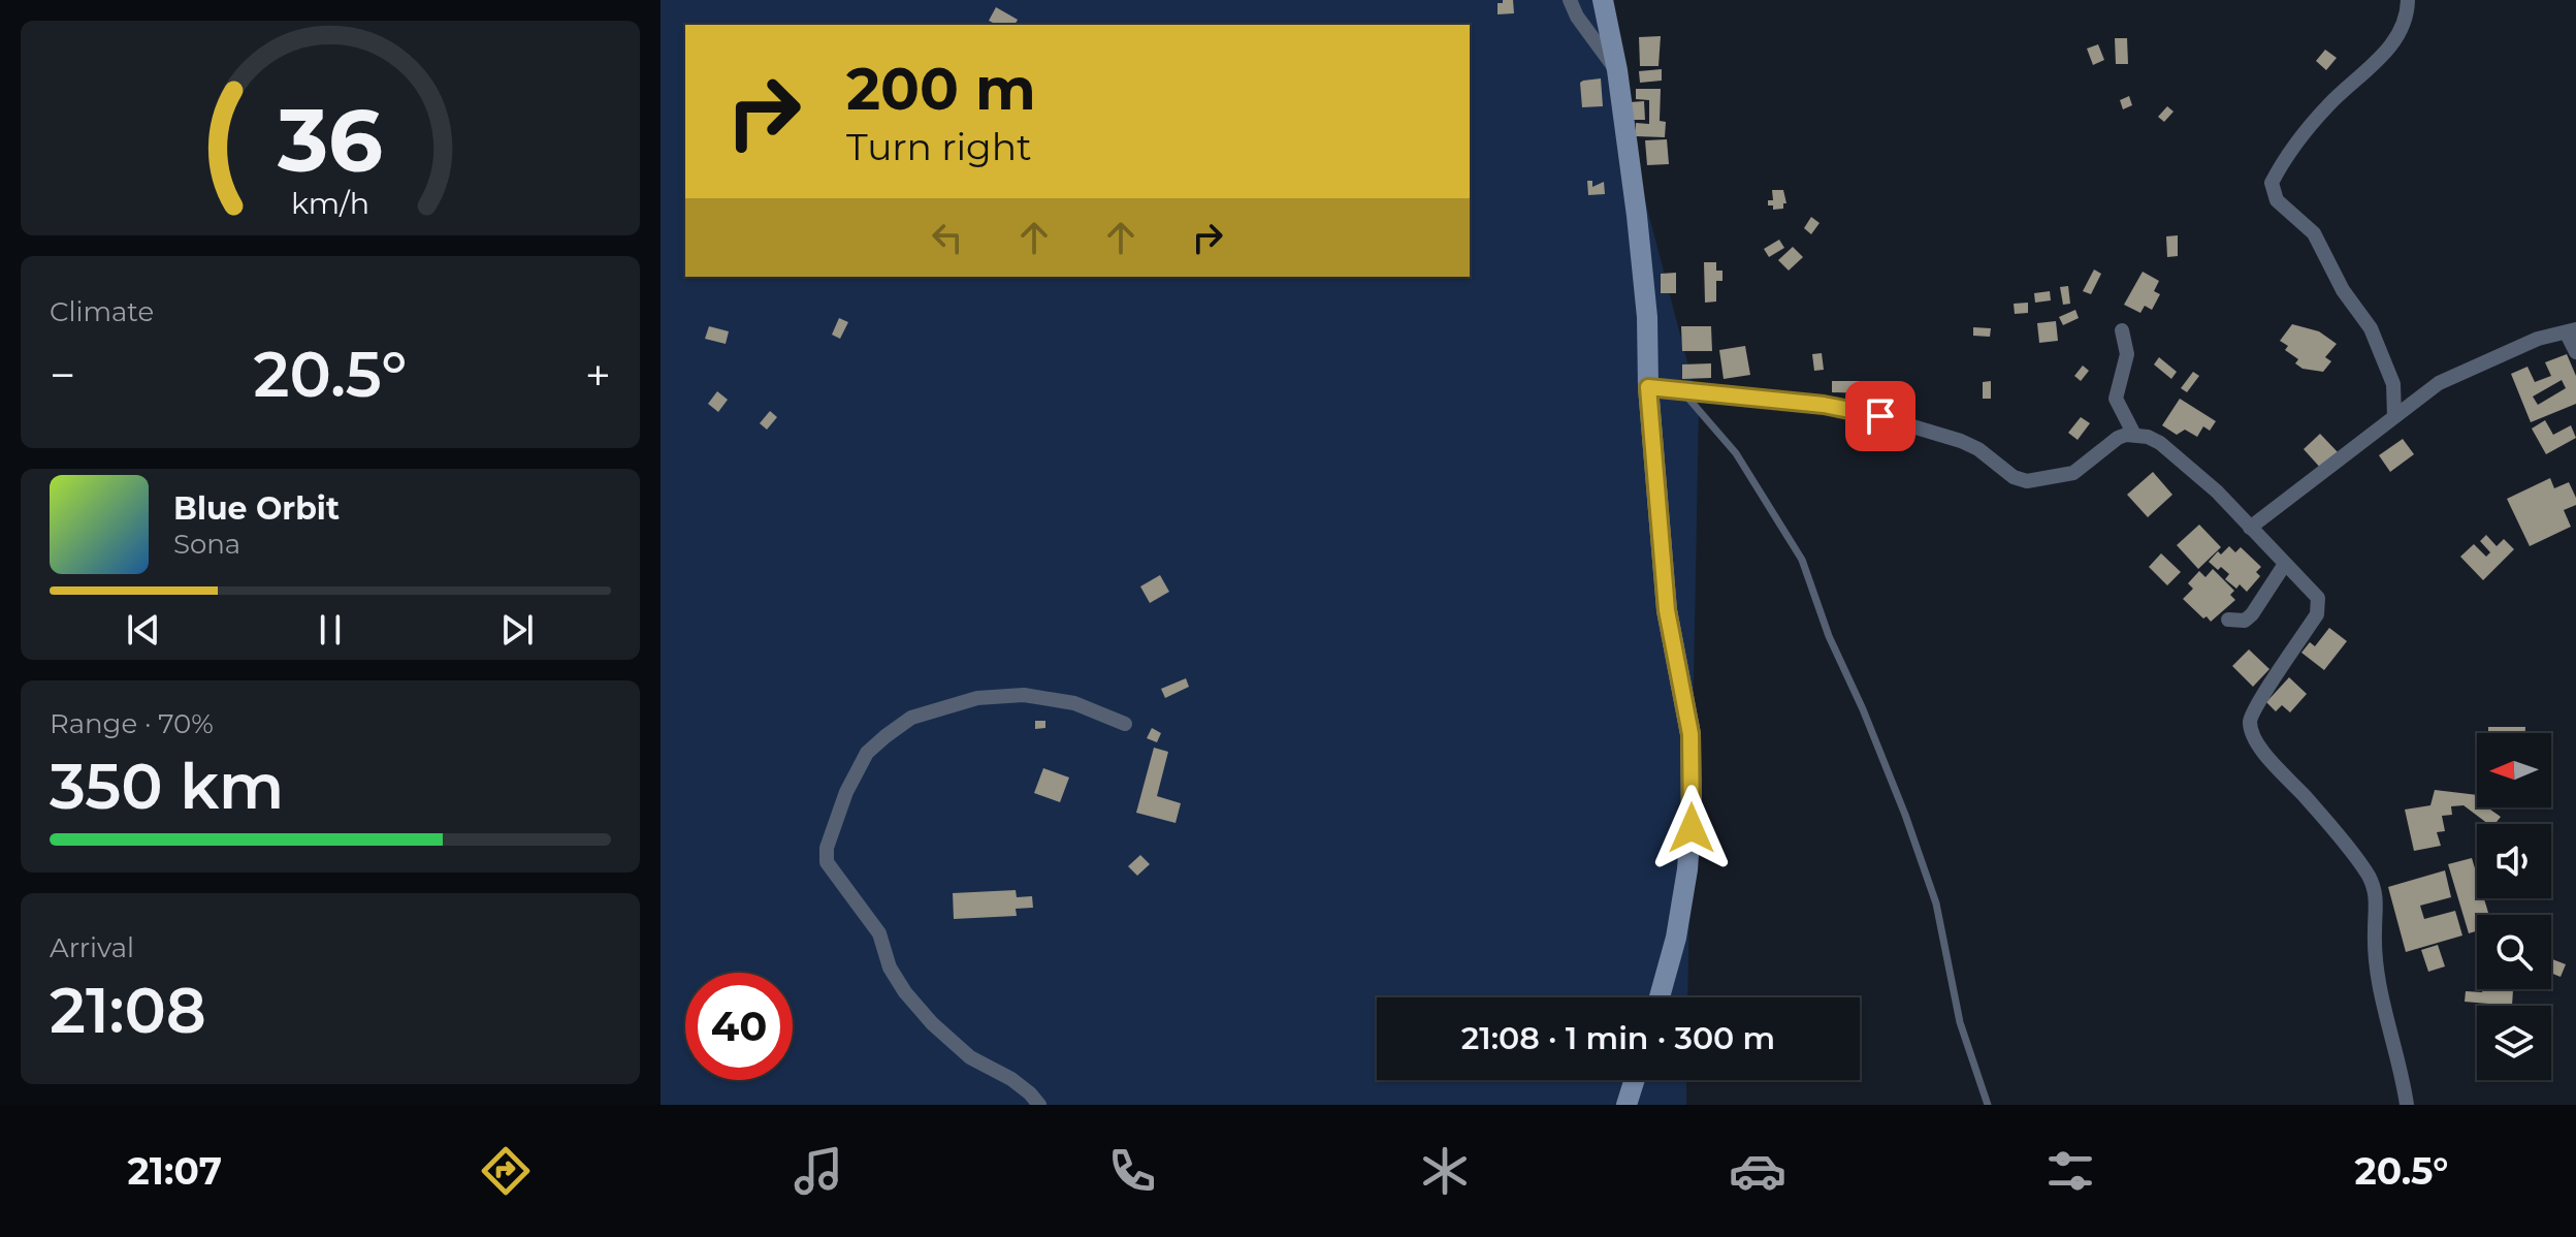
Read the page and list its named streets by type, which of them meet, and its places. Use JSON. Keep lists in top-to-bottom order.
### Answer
{
  "north": "left",
  "page": {
    "turn": ["200 m", "Turn right"],
    "tile": [
      "Climate",
      ["Range · 70%", "350 km"],
      ["Arrival", "21:08"]
    ],
    "heat": ["−", "20.5°", "+"],
    "song": ["Blue Orbit", "Sona"],
    "limit": "40",
    "trip": "21:08 · 1 min · 300 m",
    "tabs": ["21:07", "20.5°"],
    "gauge": ["36", "km/h"]
  }
}
